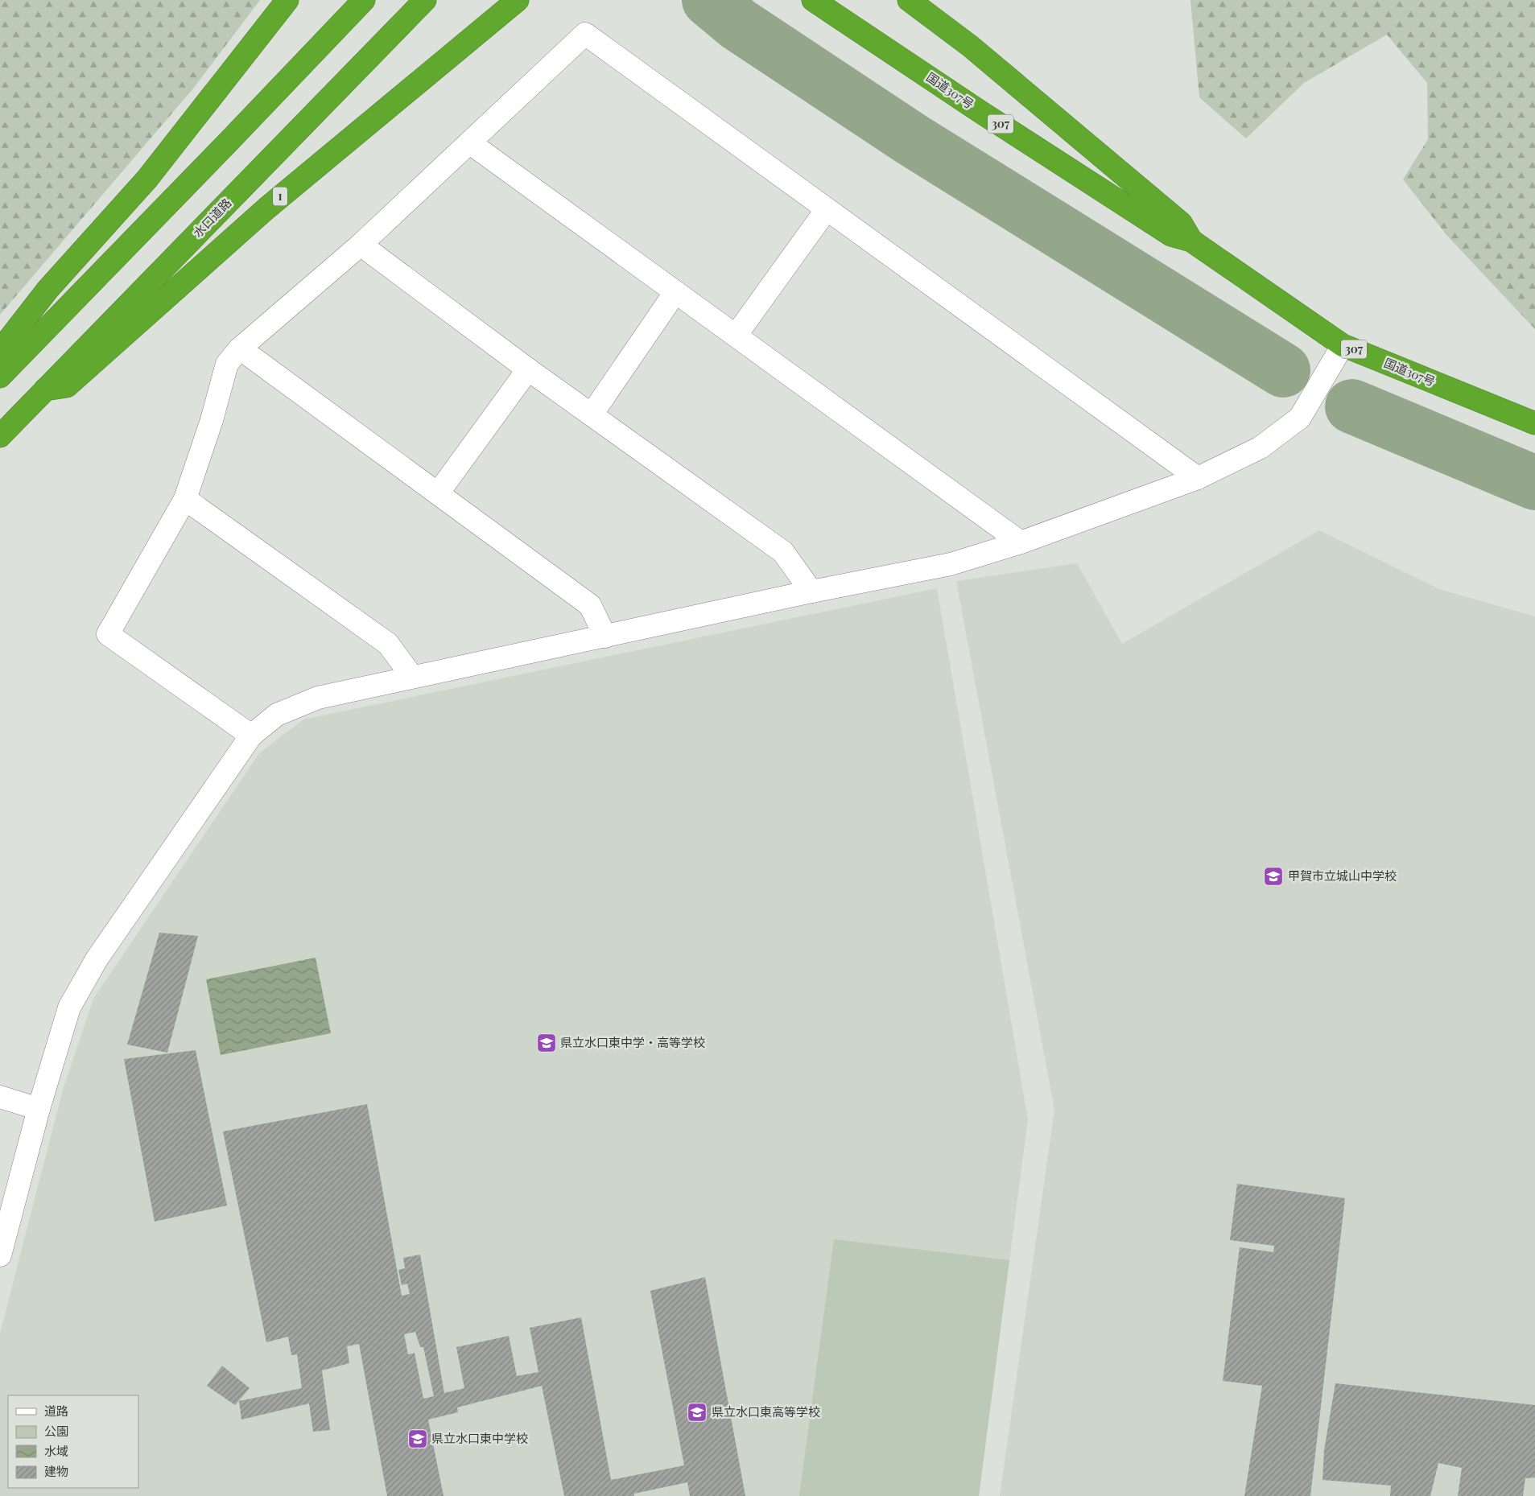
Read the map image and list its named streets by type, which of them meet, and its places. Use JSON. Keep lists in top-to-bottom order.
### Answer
{
  "streets": {
    "highway": [
      "国道307号",
      "307",
      "1",
      "水口道路"
    ]
  },
  "crossings": [
    ["1", "水口道路"]
  ],
  "places": {
    "school or university": [
      "甲賀市立城山中学校",
      "県立水口東中学・高等学校",
      "県立水口東高等学校",
      "県立水口東中学校"
    ]
  },
  "legend": [
    "道路",
    "公園",
    "水域",
    "建物"
  ]
}
